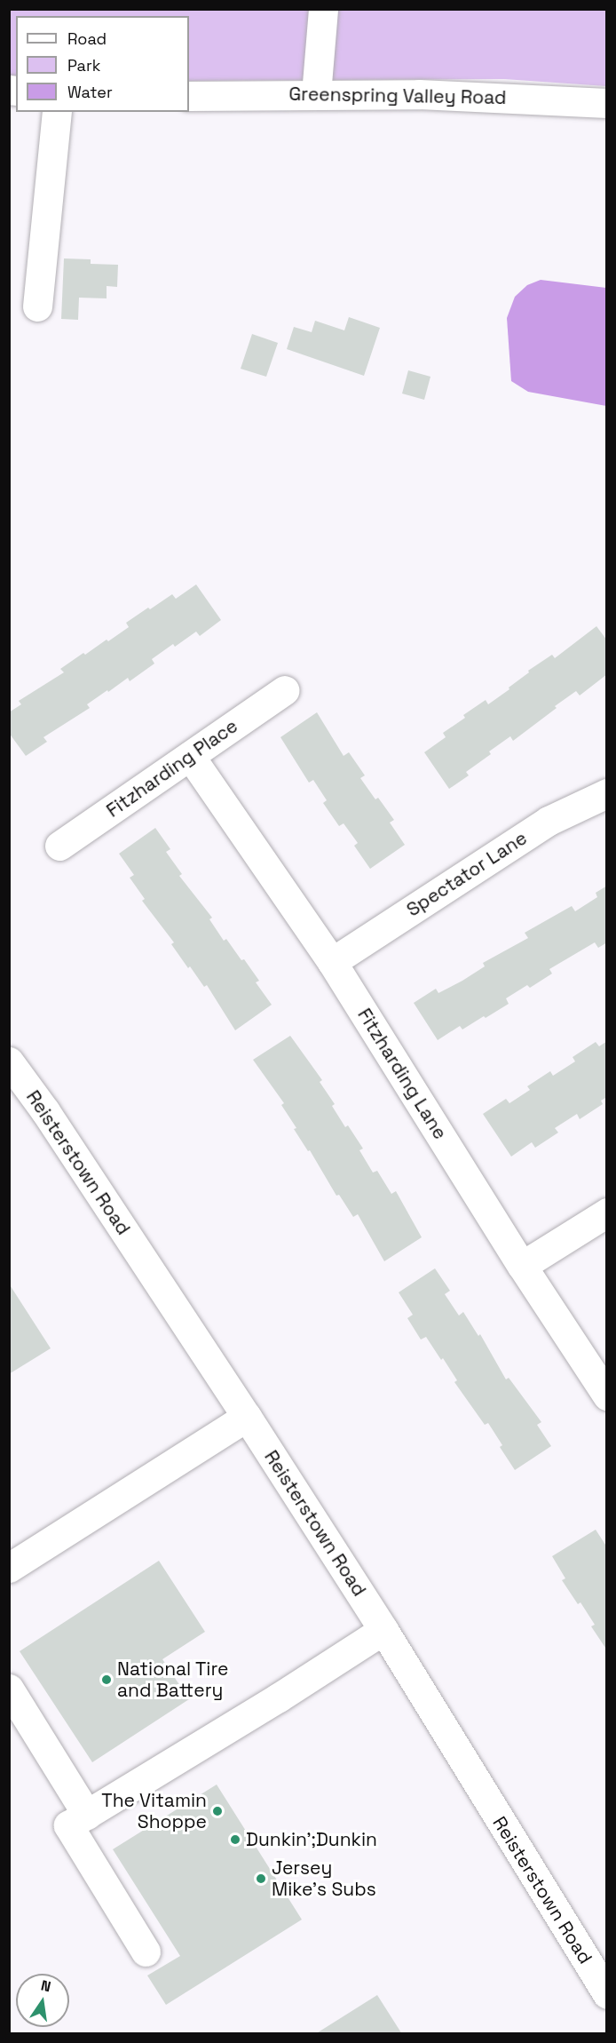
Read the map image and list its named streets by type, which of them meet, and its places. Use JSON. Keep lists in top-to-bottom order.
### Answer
{
  "streets": {
    "main road": [
      "Greenspring Valley Road",
      "Fitzharding Place",
      "Spectator Lane",
      "Fitzharding Lane",
      "Reisterstown Road"
    ]
  },
  "crossings": [
    ["Fitzharding Place", "Fitzharding Lane"],
    ["Spectator Lane", "Fitzharding Lane"]
  ],
  "places": [
    "National Tire and Battery",
    "The Vitamin Shoppe",
    "Dunkin';Dunkin",
    "Jersey Mike's Subs"
  ],
  "legend": ["Road", "Park", "Water"],
  "north": "top"
}
